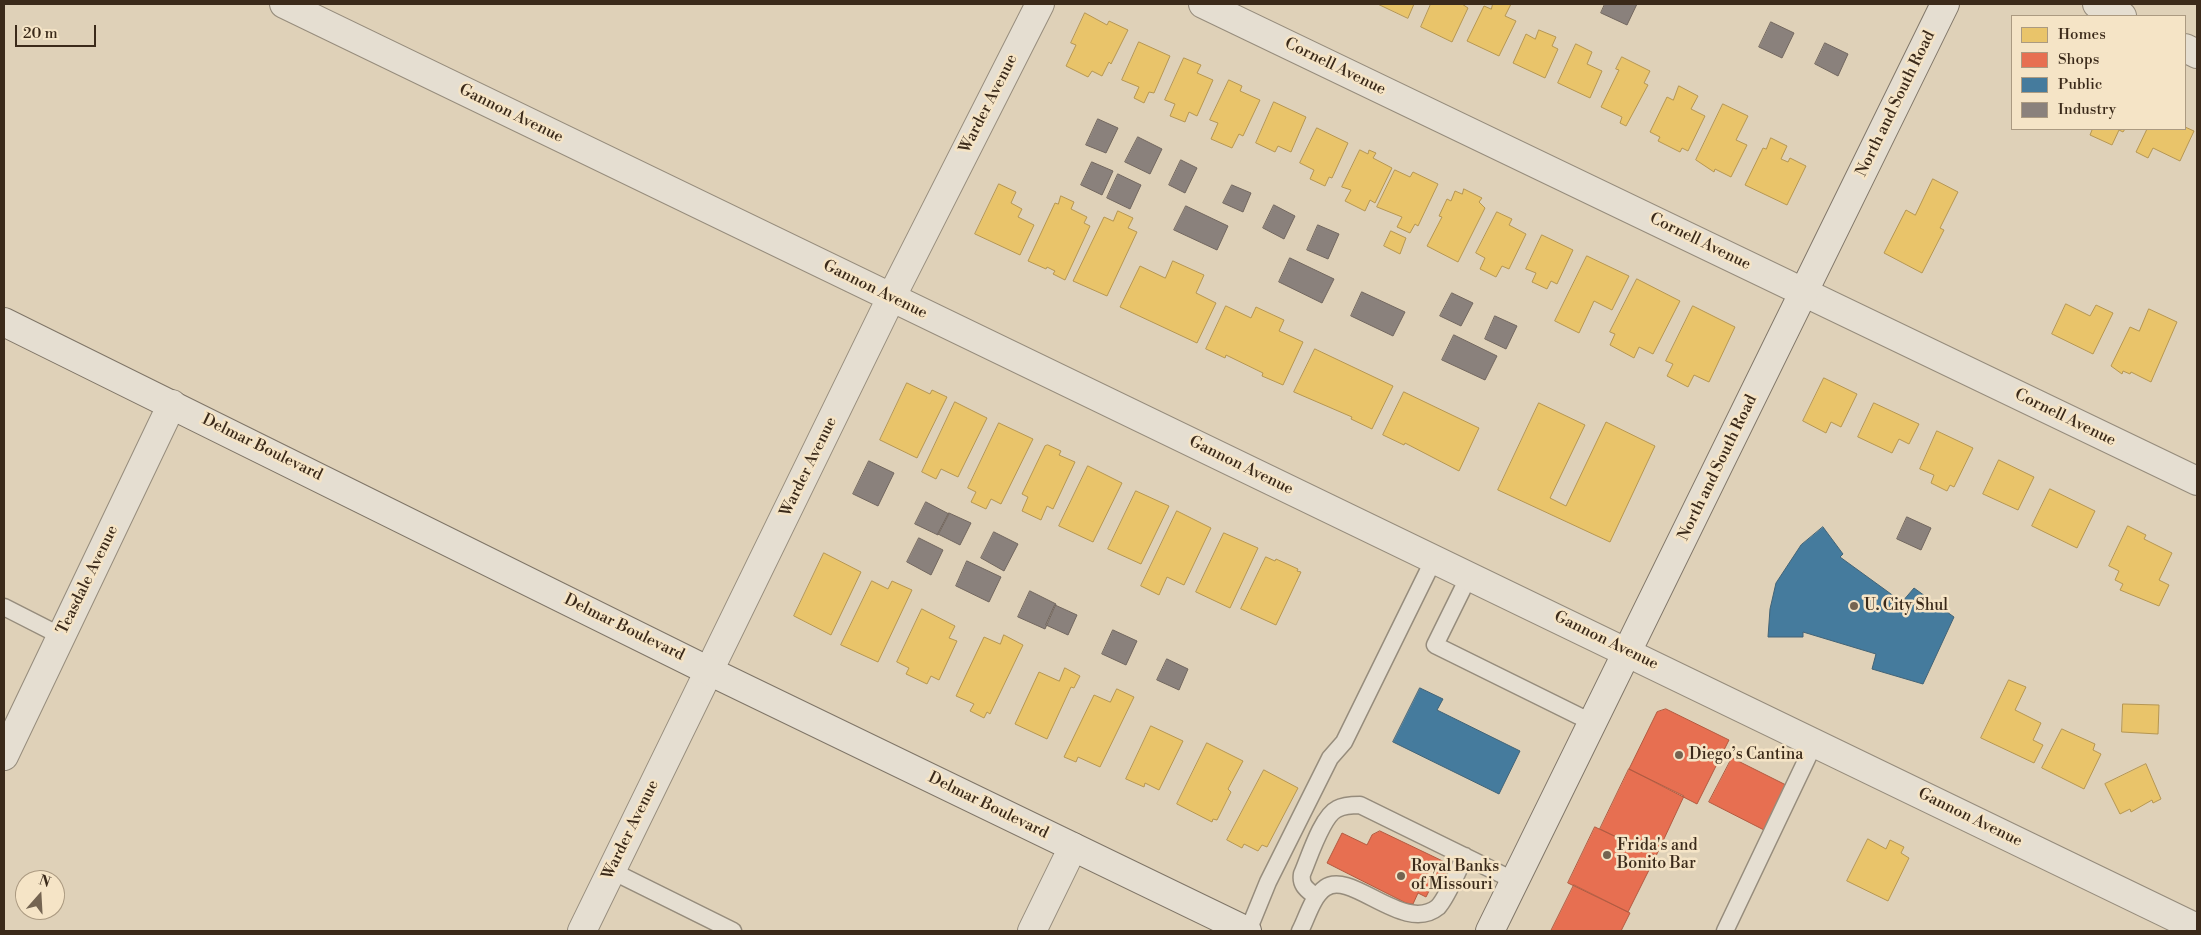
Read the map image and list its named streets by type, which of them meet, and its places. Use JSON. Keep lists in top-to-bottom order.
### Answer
{
  "streets": {
    "street": [
      "Cornell Avenue",
      "Warder Avenue",
      "North and South Road",
      "Gannon Avenue",
      "Delmar Boulevard",
      "Teasdale Avenue"
    ]
  },
  "crossings": [
    ["Cornell Avenue", "North and South Road"],
    ["Warder Avenue", "Gannon Avenue"],
    ["Warder Avenue", "Delmar Boulevard"],
    ["North and South Road", "Gannon Avenue"],
    ["Delmar Boulevard", "Teasdale Avenue"]
  ],
  "places": [
    "U. City Shul",
    "Diego’s Cantina",
    "Frida's and Bonito Bar",
    "Royal Banks of Missouri"
  ],
  "legend": [
    "Homes",
    "Shops",
    "Public",
    "Industry"
  ],
  "scale_bar": "20 m",
  "north": "top"
}
